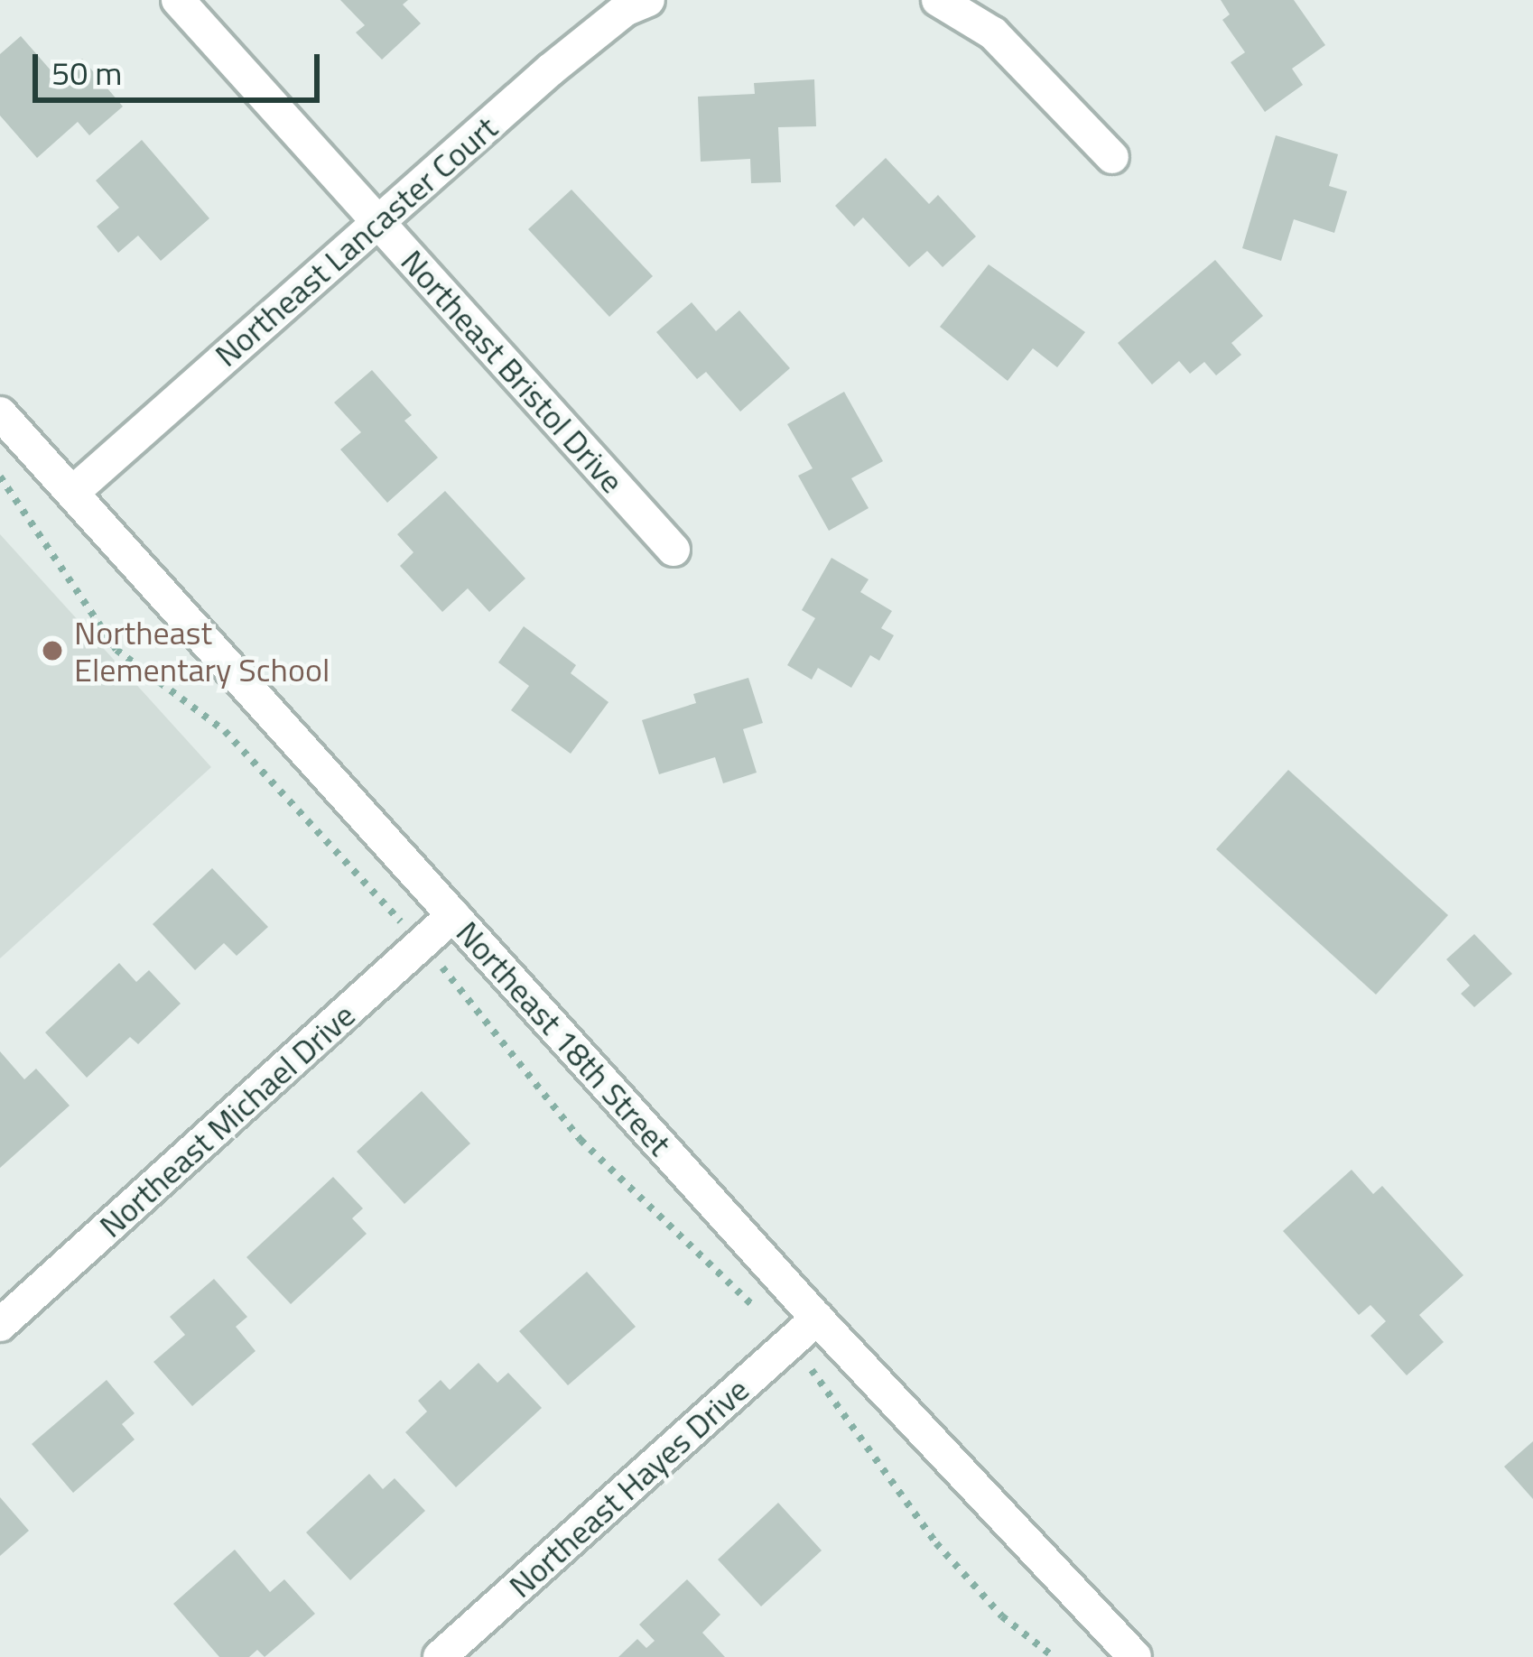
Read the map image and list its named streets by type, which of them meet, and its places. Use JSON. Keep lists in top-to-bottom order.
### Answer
{
  "streets": {
    "street": [
      "Northeast Lancaster Court",
      "Northeast Bristol Drive",
      "Northeast 18th Street",
      "Northeast Michael Drive",
      "Northeast Hayes Drive"
    ]
  },
  "crossings": [
    ["Northeast Lancaster Court", "Northeast Bristol Drive"],
    ["Northeast Lancaster Court", "Northeast 18th Street"],
    ["Northeast 18th Street", "Northeast Michael Drive"],
    ["Northeast 18th Street", "Northeast Hayes Drive"]
  ],
  "places": ["Northeast Elementary School"],
  "scale_bar": "50 m"
}
